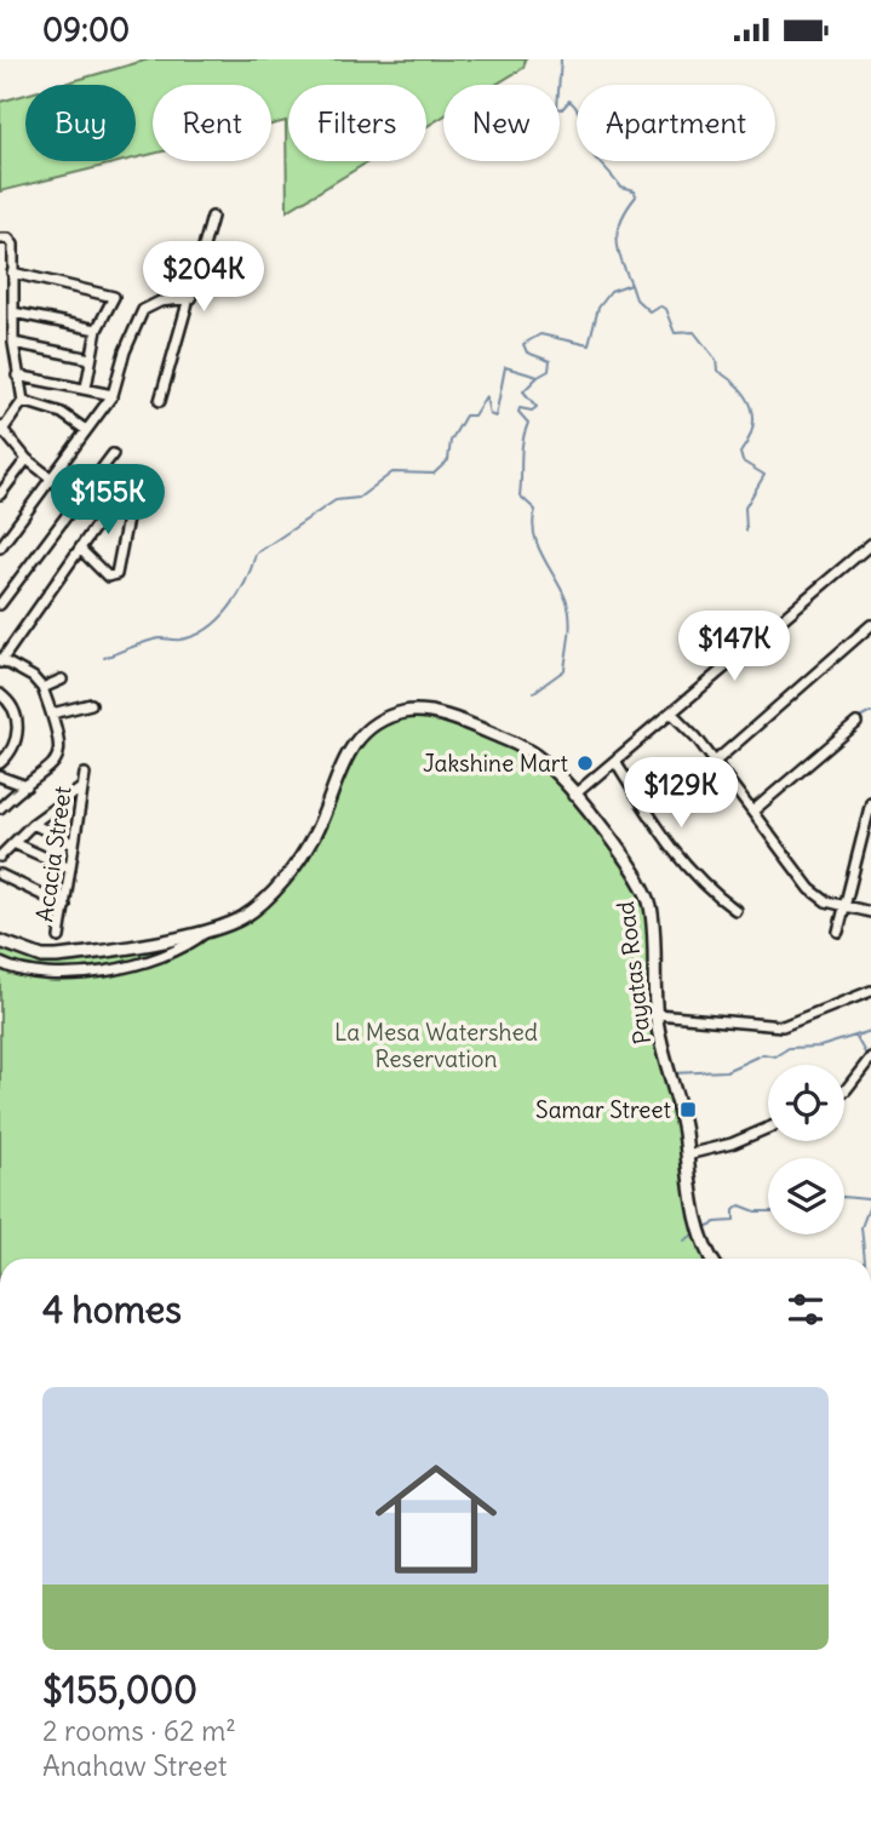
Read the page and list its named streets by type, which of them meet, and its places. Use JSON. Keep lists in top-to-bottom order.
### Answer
{
  "streets": {
    "main road": ["Payatas Road"],
    "street": ["Acacia Street"]
  },
  "parks": ["La Mesa Watershed Reservation"],
  "places": {
    "other": ["Jakshine Mart"],
    "transit": ["Samar Street"]
  },
  "page": {
    "status": "09:00",
    "chip": [
      "Buy",
      "Rent",
      "Filters",
      "New",
      "Apartment"
    ],
    "price": [
      "$204K",
      "$155K",
      "$147K",
      "$129K"
    ],
    "heading": "4 homes",
    "list": [
      {
        "name": "$155,000",
        "note": "2 rooms · 62 m² · Anahaw Street"
      }
    ]
  }
}
